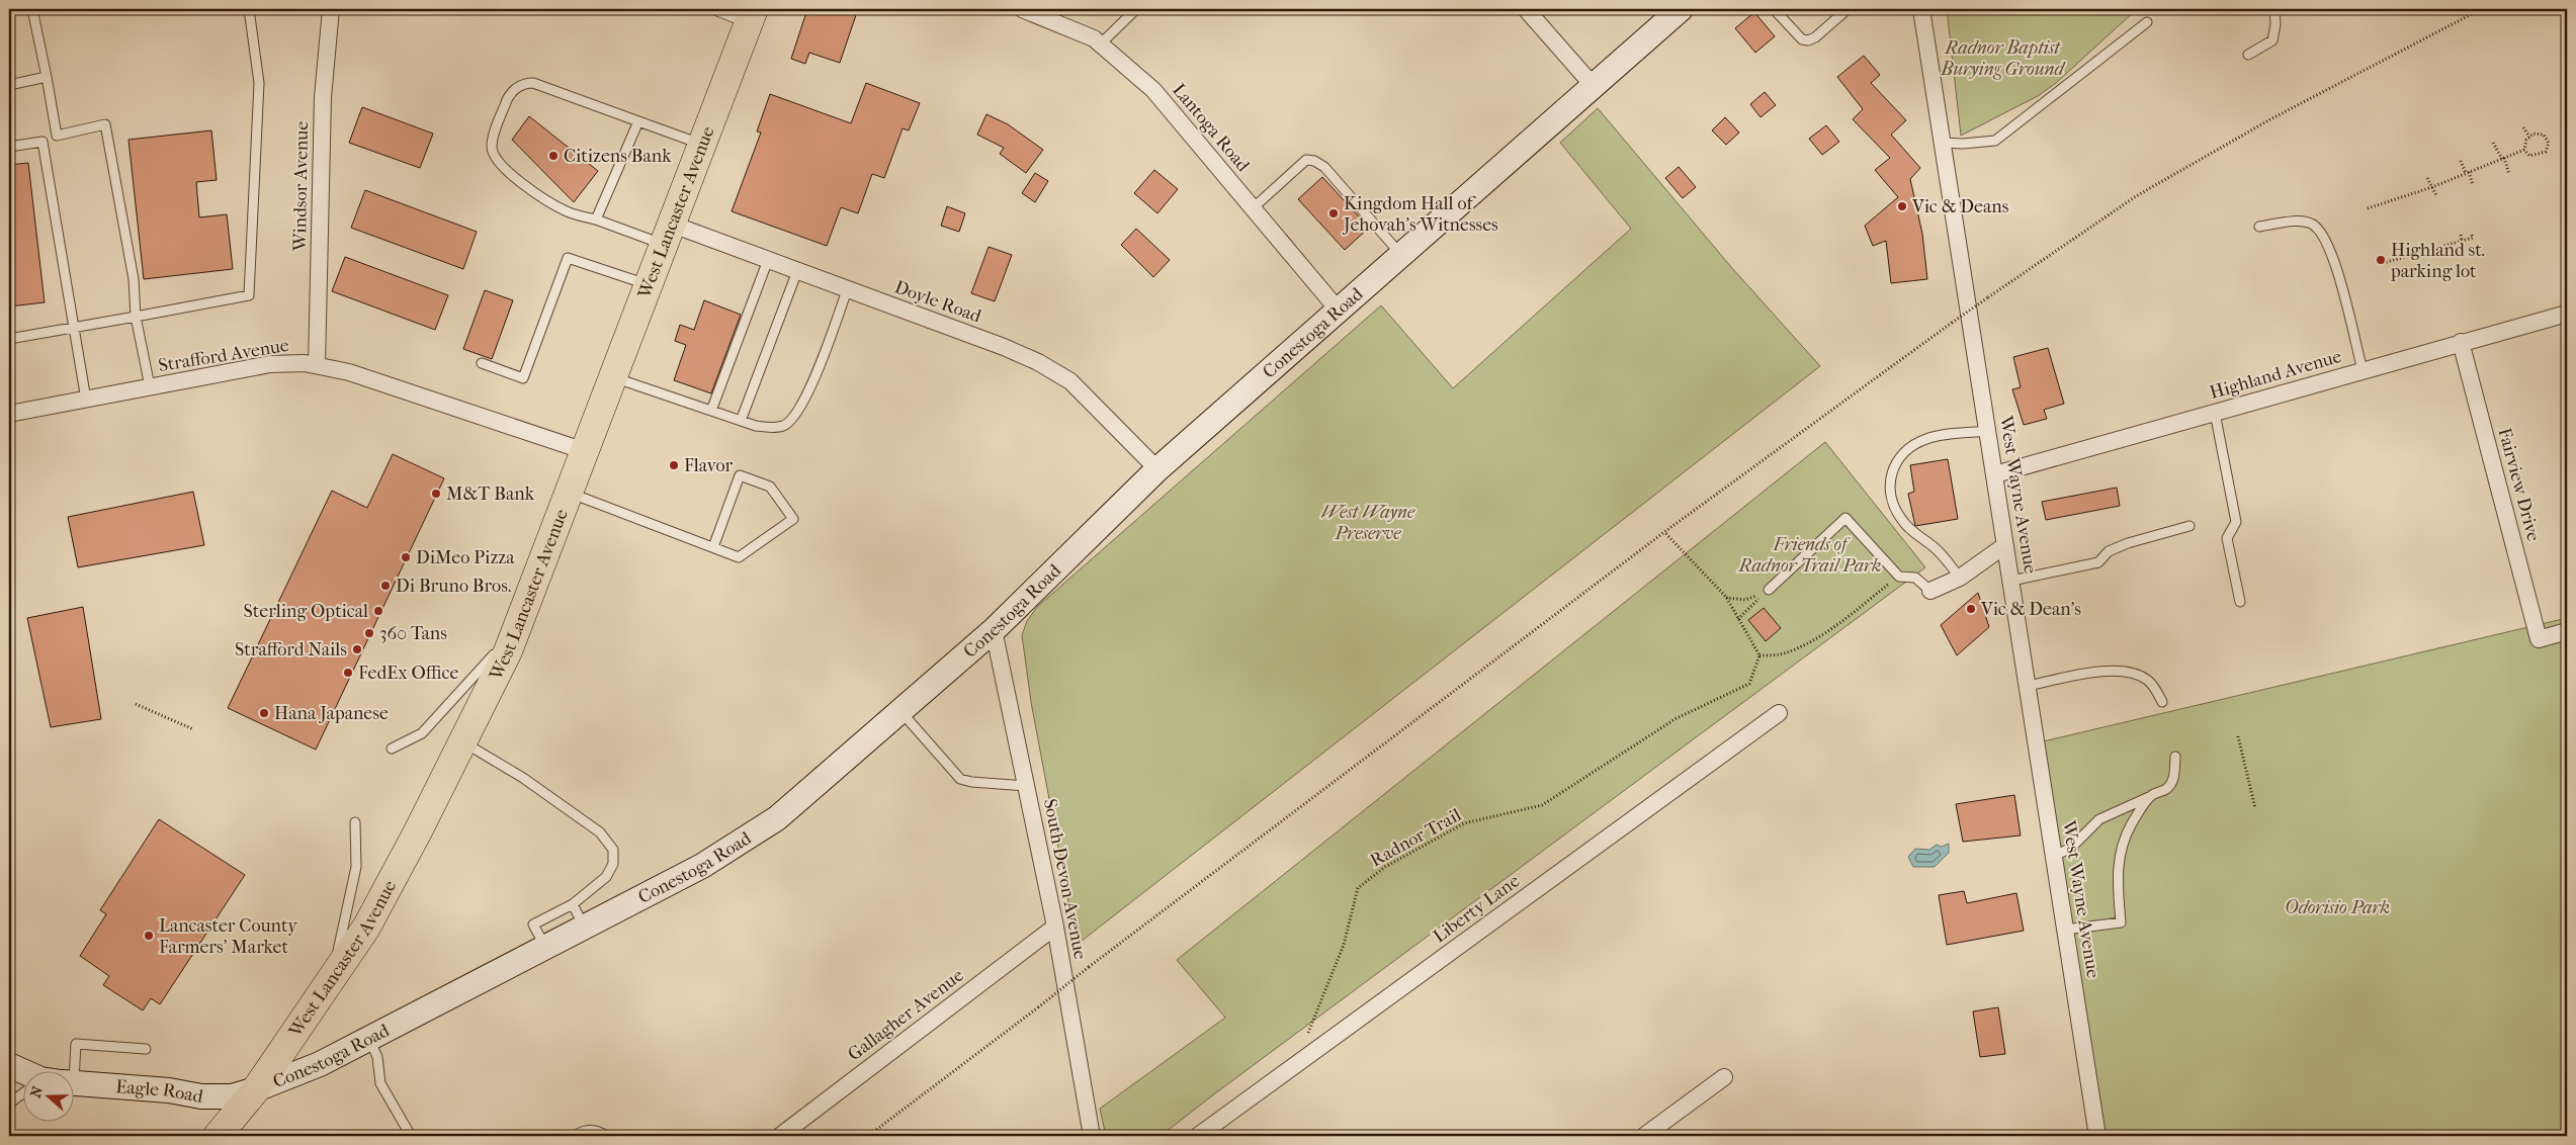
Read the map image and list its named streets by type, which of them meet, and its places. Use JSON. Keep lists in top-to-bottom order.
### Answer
{
  "streets": {
    "highway": ["West Lancaster Avenue"],
    "main road": ["Conestoga Road", "Eagle Road"],
    "street": [
      "Lantoga Road",
      "Windsor Avenue",
      "Doyle Road",
      "Strafford Avenue",
      "Highland Avenue",
      "Fairview Drive",
      "West Wayne Avenue",
      "South Devon Avenue",
      "Liberty Lane",
      "Gallagher Avenue"
    ],
    "path": ["Radnor Trail"]
  },
  "crossings": [
    ["Lantoga Road", "Conestoga Road"],
    ["Windsor Avenue", "Strafford Avenue"],
    ["West Lancaster Avenue", "Doyle Road"],
    ["West Lancaster Avenue", "Conestoga Road"],
    ["West Lancaster Avenue", "Strafford Avenue"],
    ["West Lancaster Avenue", "Eagle Road"],
    ["Doyle Road", "Conestoga Road"],
    ["Conestoga Road", "South Devon Avenue"],
    ["Conestoga Road", "Eagle Road"],
    ["Highland Avenue", "Fairview Drive"],
    ["Highland Avenue", "West Wayne Avenue"],
    ["South Devon Avenue", "Gallagher Avenue"]
  ],
  "parks": [
    "Radnor Baptist Burying Ground",
    "West Wayne Preserve",
    "Friends of Radnor Trail Park",
    "Odorisio Park"
  ],
  "places": [
    "Citizens Bank",
    "Vic & Deans",
    "Kingdom Hall of Jehovah's Witnesses",
    "Highland st. parking lot",
    "Flavor",
    "M&T Bank",
    "DiMeo Pizza",
    "Di Bruno Bros.",
    "Vic & Dean's",
    "Sterling Optical",
    "360 Tans",
    "Strafford Nails",
    "FedEx Office",
    "Hana Japanese",
    "Lancaster County Farmers' Market"
  ],
  "north": "left"
}
